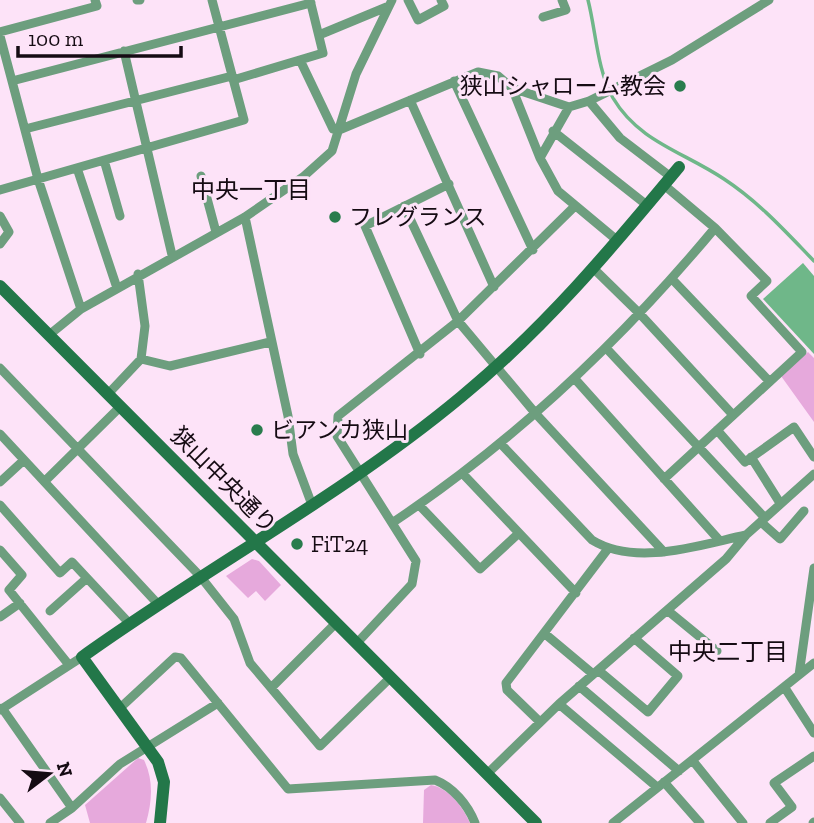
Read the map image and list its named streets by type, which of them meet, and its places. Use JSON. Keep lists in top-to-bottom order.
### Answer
{
  "streets": {
    "street": ["狭山中央通り"]
  },
  "districts": ["中央一丁目", "中央二丁目"],
  "places": [
    "狭山シャローム教会",
    "フレグランス",
    "ビアンカ狭山",
    "FiT24"
  ],
  "scale_bar": "100 m",
  "north": "right"
}
